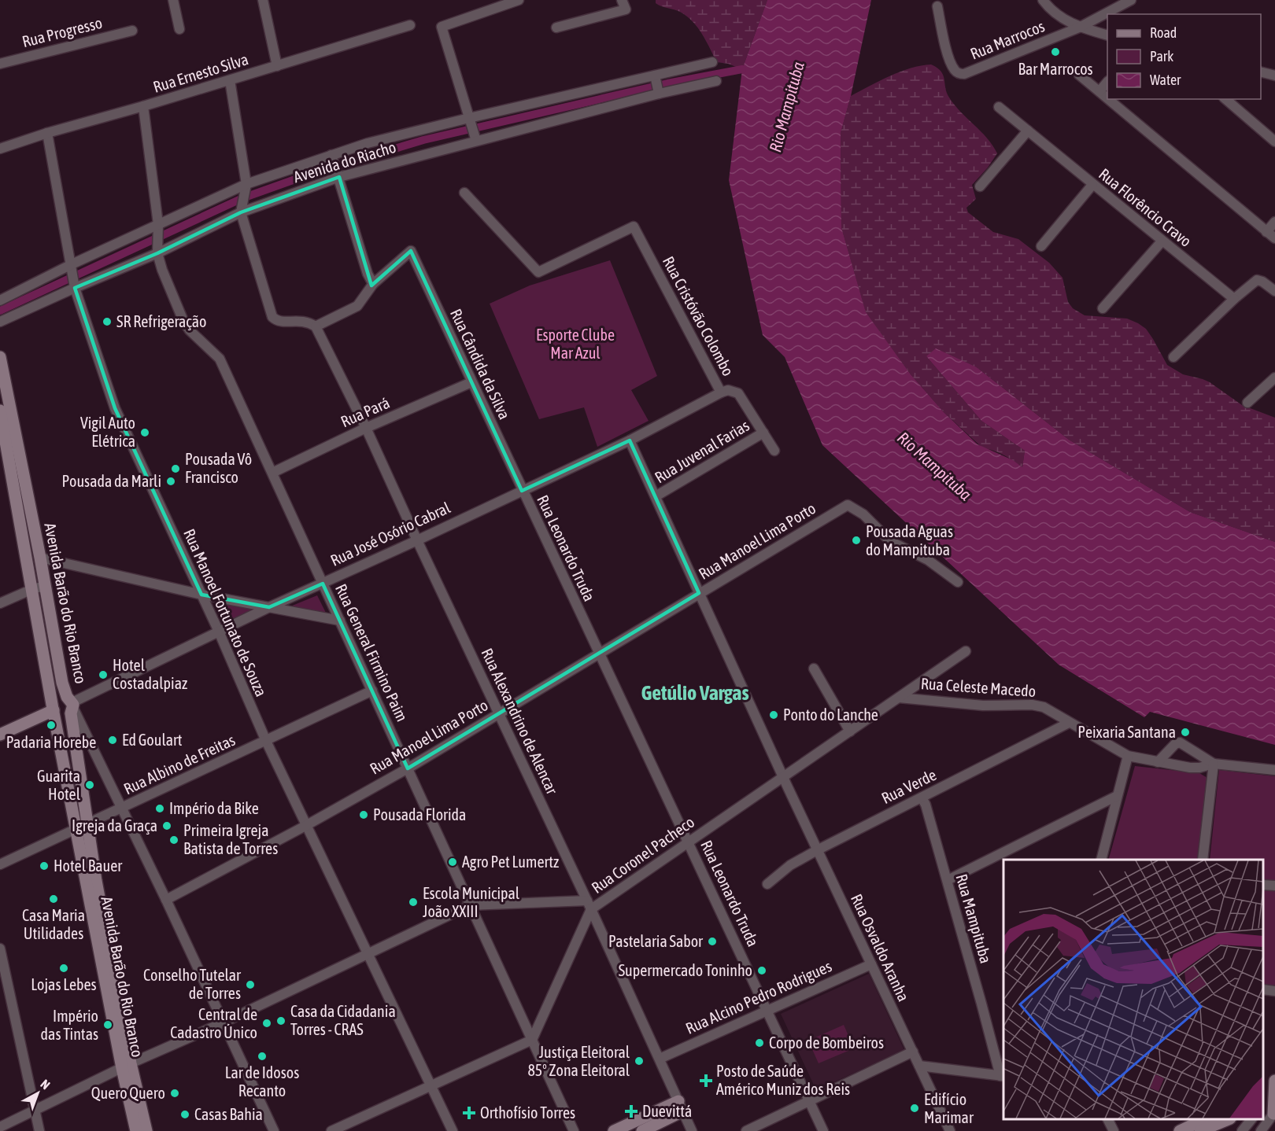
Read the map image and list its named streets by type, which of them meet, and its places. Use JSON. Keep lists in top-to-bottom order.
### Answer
{
  "streets": {
    "main road": ["Avenida Barão do Rio Branco"],
    "street": [
      "Rua Progresso",
      "Rua Marrocos",
      "Rua Ernesto Silva",
      "Avenida do Riacho",
      "Rua Florêncio Cravo",
      "Rua Cristóvão Colombo",
      "Rua Cândida da Silva",
      "Rua Pará",
      "Rua Juvenal Farias",
      "Rua José Osório Cabral",
      "Rua Manoel Lima Porto",
      "Rua Leonardo Truda",
      "Rua Manoel Fortunato de Souza",
      "Rua General Firmino Paim",
      "Rua Celeste Macedo",
      "Rua Alexandrino de Alencar",
      "Rua Albino de Freitas",
      "Rua Verde",
      "Rua Coronel Pacheco",
      "Rua Mampituba",
      "Rua Osvaldo Aranha",
      "Rua Alcino Pedro Rodrigues"
    ]
  },
  "crossings": [
    ["Rua Ernesto Silva", "Rua Manoel Fortunato de Souza"],
    ["Rua Ernesto Silva", "Rua General Firmino Paim"],
    ["Avenida do Riacho", "Rua Manoel Fortunato de Souza"],
    ["Avenida do Riacho", "Rua General Firmino Paim"],
    ["Rua Cristóvão Colombo", "Rua Juvenal Farias"],
    ["Rua Cristóvão Colombo", "Rua José Osório Cabral"],
    ["Rua Cândida da Silva", "Rua Pará"],
    ["Rua Cândida da Silva", "Rua José Osório Cabral"],
    ["Rua Cândida da Silva", "Rua Leonardo Truda"],
    ["Rua Pará", "Rua General Firmino Paim"],
    ["Rua Pará", "Rua Alexandrino de Alencar"],
    ["Rua Juvenal Farias", "Rua Osvaldo Aranha"],
    ["Rua José Osório Cabral", "Rua Leonardo Truda"],
    ["Rua José Osório Cabral", "Avenida Barão do Rio Branco"],
    ["Rua José Osório Cabral", "Rua Manoel Fortunato de Souza"],
    ["Rua José Osório Cabral", "Rua General Firmino Paim"],
    ["Rua José Osório Cabral", "Rua Alexandrino de Alencar"],
    ["Rua José Osório Cabral", "Rua Osvaldo Aranha"],
    ["Rua Manoel Lima Porto", "Rua Leonardo Truda"],
    ["Rua Manoel Lima Porto", "Rua Manoel Fortunato de Souza"],
    ["Rua Manoel Lima Porto", "Rua General Firmino Paim"],
    ["Rua Manoel Lima Porto", "Rua Alexandrino de Alencar"],
    ["Rua Manoel Lima Porto", "Rua Osvaldo Aranha"],
    ["Rua Leonardo Truda", "Rua Coronel Pacheco"],
    ["Rua Leonardo Truda", "Rua Alcino Pedro Rodrigues"],
    ["Avenida Barão do Rio Branco", "Rua Albino de Freitas"],
    ["Rua Manoel Fortunato de Souza", "Rua Albino de Freitas"],
    ["Rua General Firmino Paim", "Rua Albino de Freitas"],
    ["Rua General Firmino Paim", "Rua Coronel Pacheco"],
    ["Rua Celeste Macedo", "Rua Verde"],
    ["Rua Celeste Macedo", "Rua Coronel Pacheco"],
    ["Rua Alexandrino de Alencar", "Rua Coronel Pacheco"],
    ["Rua Alexandrino de Alencar", "Rua Alcino Pedro Rodrigues"],
    ["Rua Verde", "Rua Mampituba"],
    ["Rua Verde", "Rua Osvaldo Aranha"],
    ["Rua Coronel Pacheco", "Rua Osvaldo Aranha"],
    ["Rua Osvaldo Aranha", "Rua Alcino Pedro Rodrigues"]
  ],
  "districts": ["Getúlio Vargas"],
  "water": ["Rio Mampituba"],
  "parks": ["Esporte Clube Mar Azul"],
  "places": {
    "other": [
      "Bar Marrocos",
      "SR Refrigeração",
      "Vigil Auto Elétrica",
      "Pousada Vô Francisco",
      "Pousada da Marli",
      "Pousada Aguas do Mampituba",
      "Hotel Costadalpiaz",
      "Ponto do Lanche",
      "Padaria Horebe",
      "Peixaria Santana",
      "Ed Goulart",
      "Guarita Hotel",
      "Império da Bike",
      "Pousada Florida",
      "Igreja da Graça",
      "Primeira Igreja Batista de Torres",
      "Agro Pet Lumertz",
      "Hotel Bauer",
      "Casa Maria Utilidades",
      "Escola Municipal João XXIII",
      "Pastelaria Sabor",
      "Lojas Lebes",
      "Supermercado Toninho",
      "Conselho Tutelar de Torres",
      "Casa da Cidadania Torres - CRAS",
      "Central de Cadastro Único",
      "Império das Tintas",
      "Corpo de Bombeiros",
      "Lar de Idosos Recanto",
      "Justiça Eleitoral 85° Zona Eleitoral",
      "Quero Quero",
      "Edifício Marimar",
      "Casas Bahia"
    ],
    "health": ["Posto de Saúde Américo Muniz dos Reis", "Duevittá", "Orthofísio Torres"]
  },
  "legend": ["Road", "Park", "Water"],
  "north": "top right"
}
